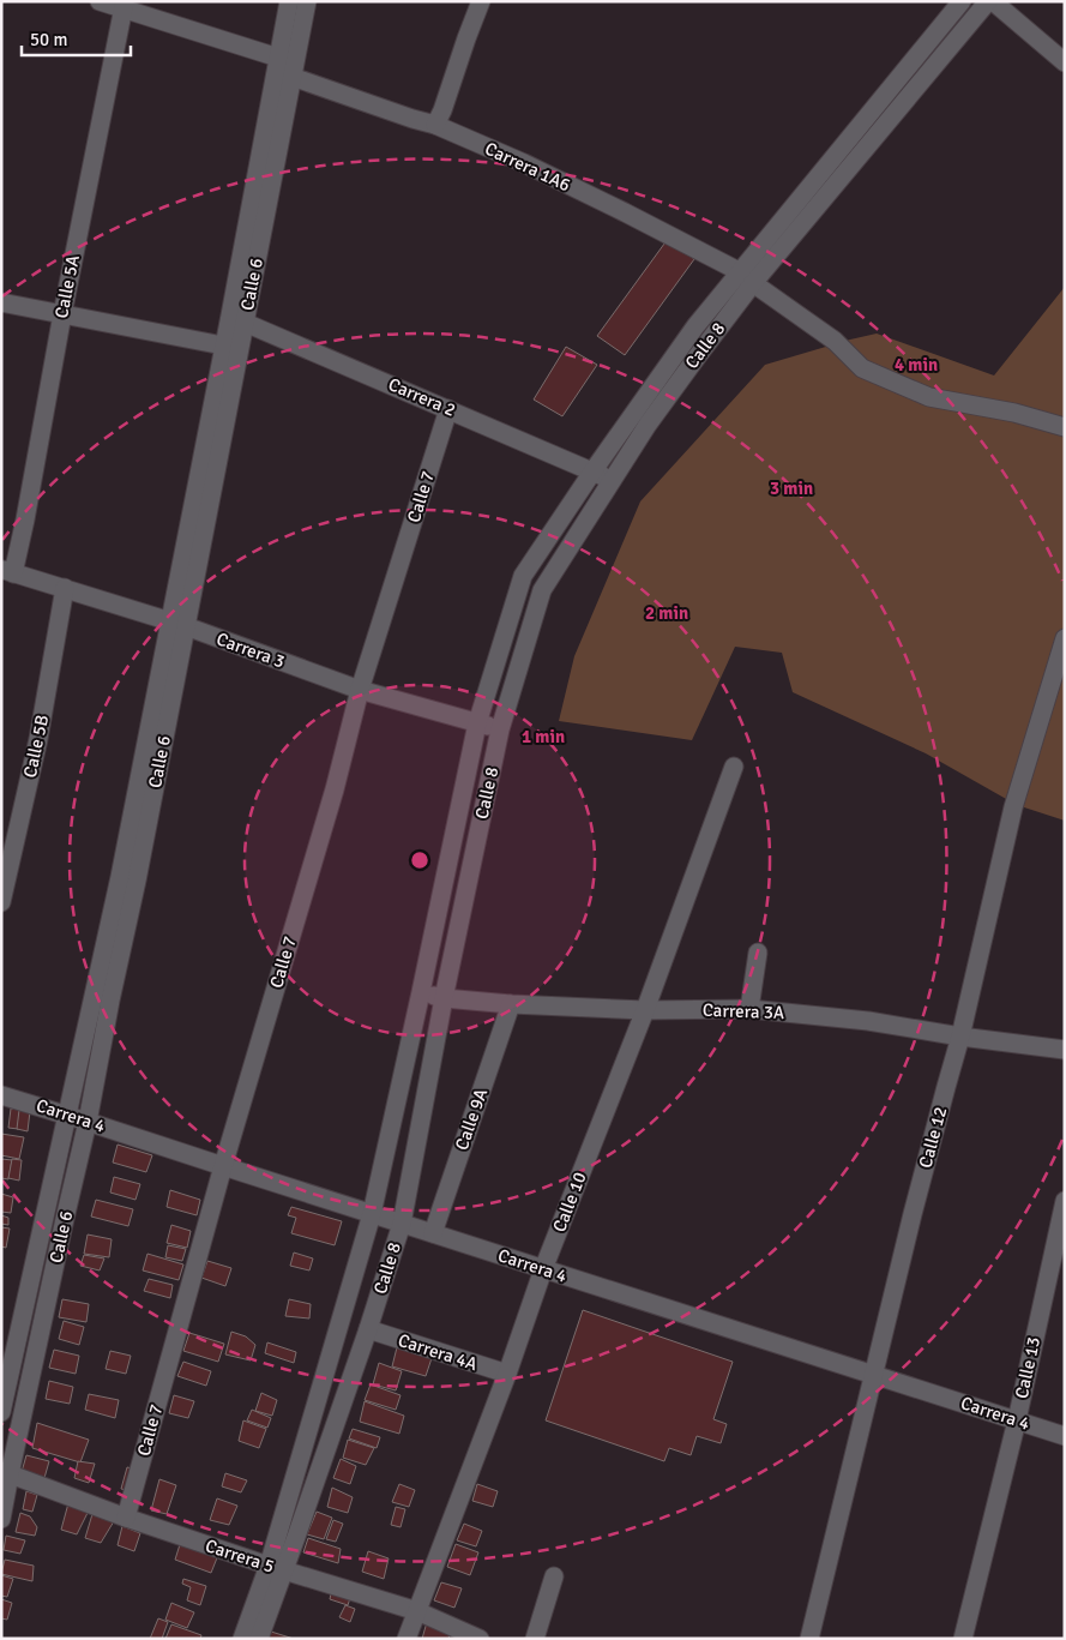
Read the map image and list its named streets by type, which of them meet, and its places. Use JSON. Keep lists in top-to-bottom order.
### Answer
{
  "streets": {
    "street": [
      "Carrera 1A6",
      "Calle 6",
      "Calle 5A",
      "Calle 8",
      "Carrera 2",
      "Calle 7",
      "Carrera 3",
      "Calle 5B",
      "Carrera 3A",
      "Carrera 4",
      "Calle 9A",
      "Calle 12",
      "Calle 10",
      "Carrera 4A",
      "Calle 13",
      "Carrera 5"
    ]
  },
  "crossings": [
    ["Carrera 1A6", "Calle 6"],
    ["Carrera 1A6", "Calle 5A"],
    ["Carrera 1A6", "Calle 8"],
    ["Calle 6", "Carrera 2"],
    ["Calle 6", "Carrera 3"],
    ["Calle 6", "Carrera 4"],
    ["Calle 6", "Carrera 5"],
    ["Calle 5A", "Carrera 3"],
    ["Calle 8", "Carrera 2"],
    ["Calle 8", "Carrera 3"],
    ["Calle 8", "Carrera 3A"],
    ["Calle 8", "Carrera 4"],
    ["Calle 8", "Carrera 4A"],
    ["Calle 8", "Carrera 5"],
    ["Carrera 2", "Calle 7"],
    ["Calle 7", "Carrera 3"],
    ["Calle 7", "Carrera 4"],
    ["Calle 7", "Carrera 5"],
    ["Carrera 3", "Calle 5B"],
    ["Carrera 3A", "Calle 9A"],
    ["Carrera 3A", "Calle 12"],
    ["Carrera 3A", "Calle 10"],
    ["Carrera 4", "Calle 9A"],
    ["Carrera 4", "Calle 12"],
    ["Carrera 4", "Calle 10"],
    ["Carrera 4", "Calle 13"],
    ["Calle 10", "Carrera 4A"],
    ["Calle 10", "Carrera 5"]
  ],
  "scale_bar": "50 m",
  "rings": [
    "4 min",
    "3 min",
    "2 min",
    "1 min"
  ]
}
